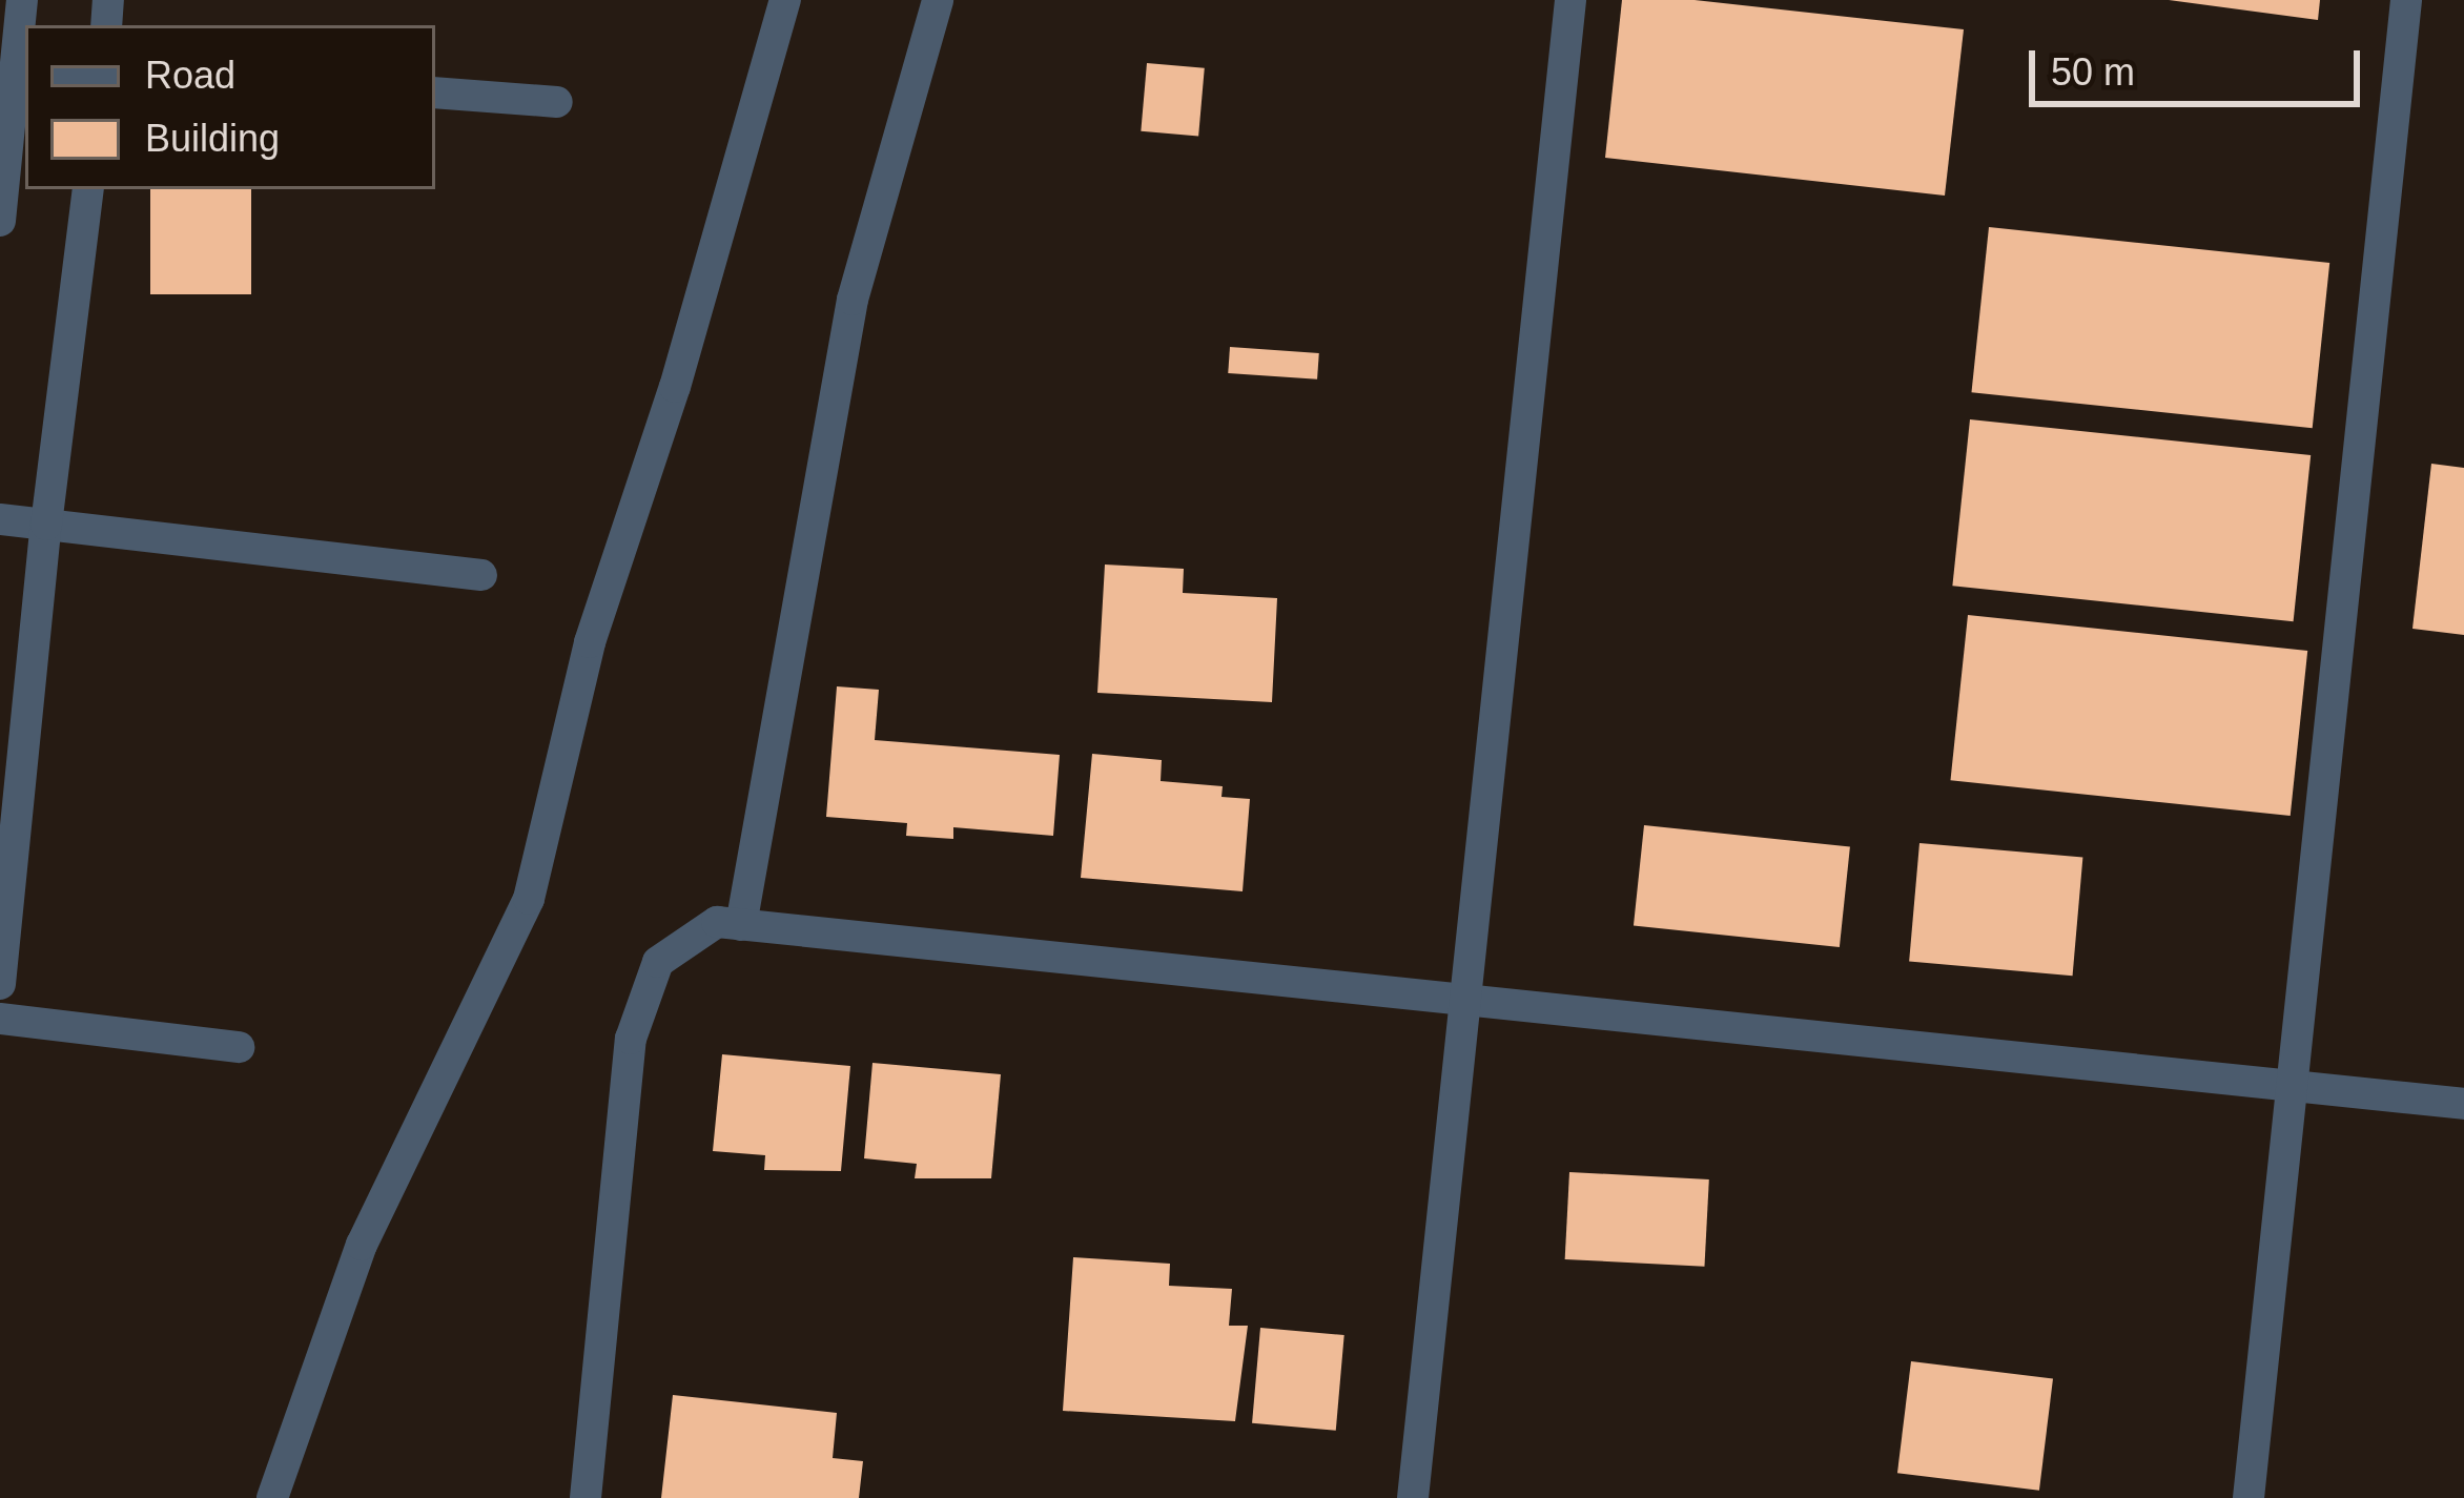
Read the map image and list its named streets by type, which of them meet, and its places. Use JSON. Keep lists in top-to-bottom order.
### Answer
{
  "legend": ["Road", "Building"],
  "scale_bar": "50 m"
}
